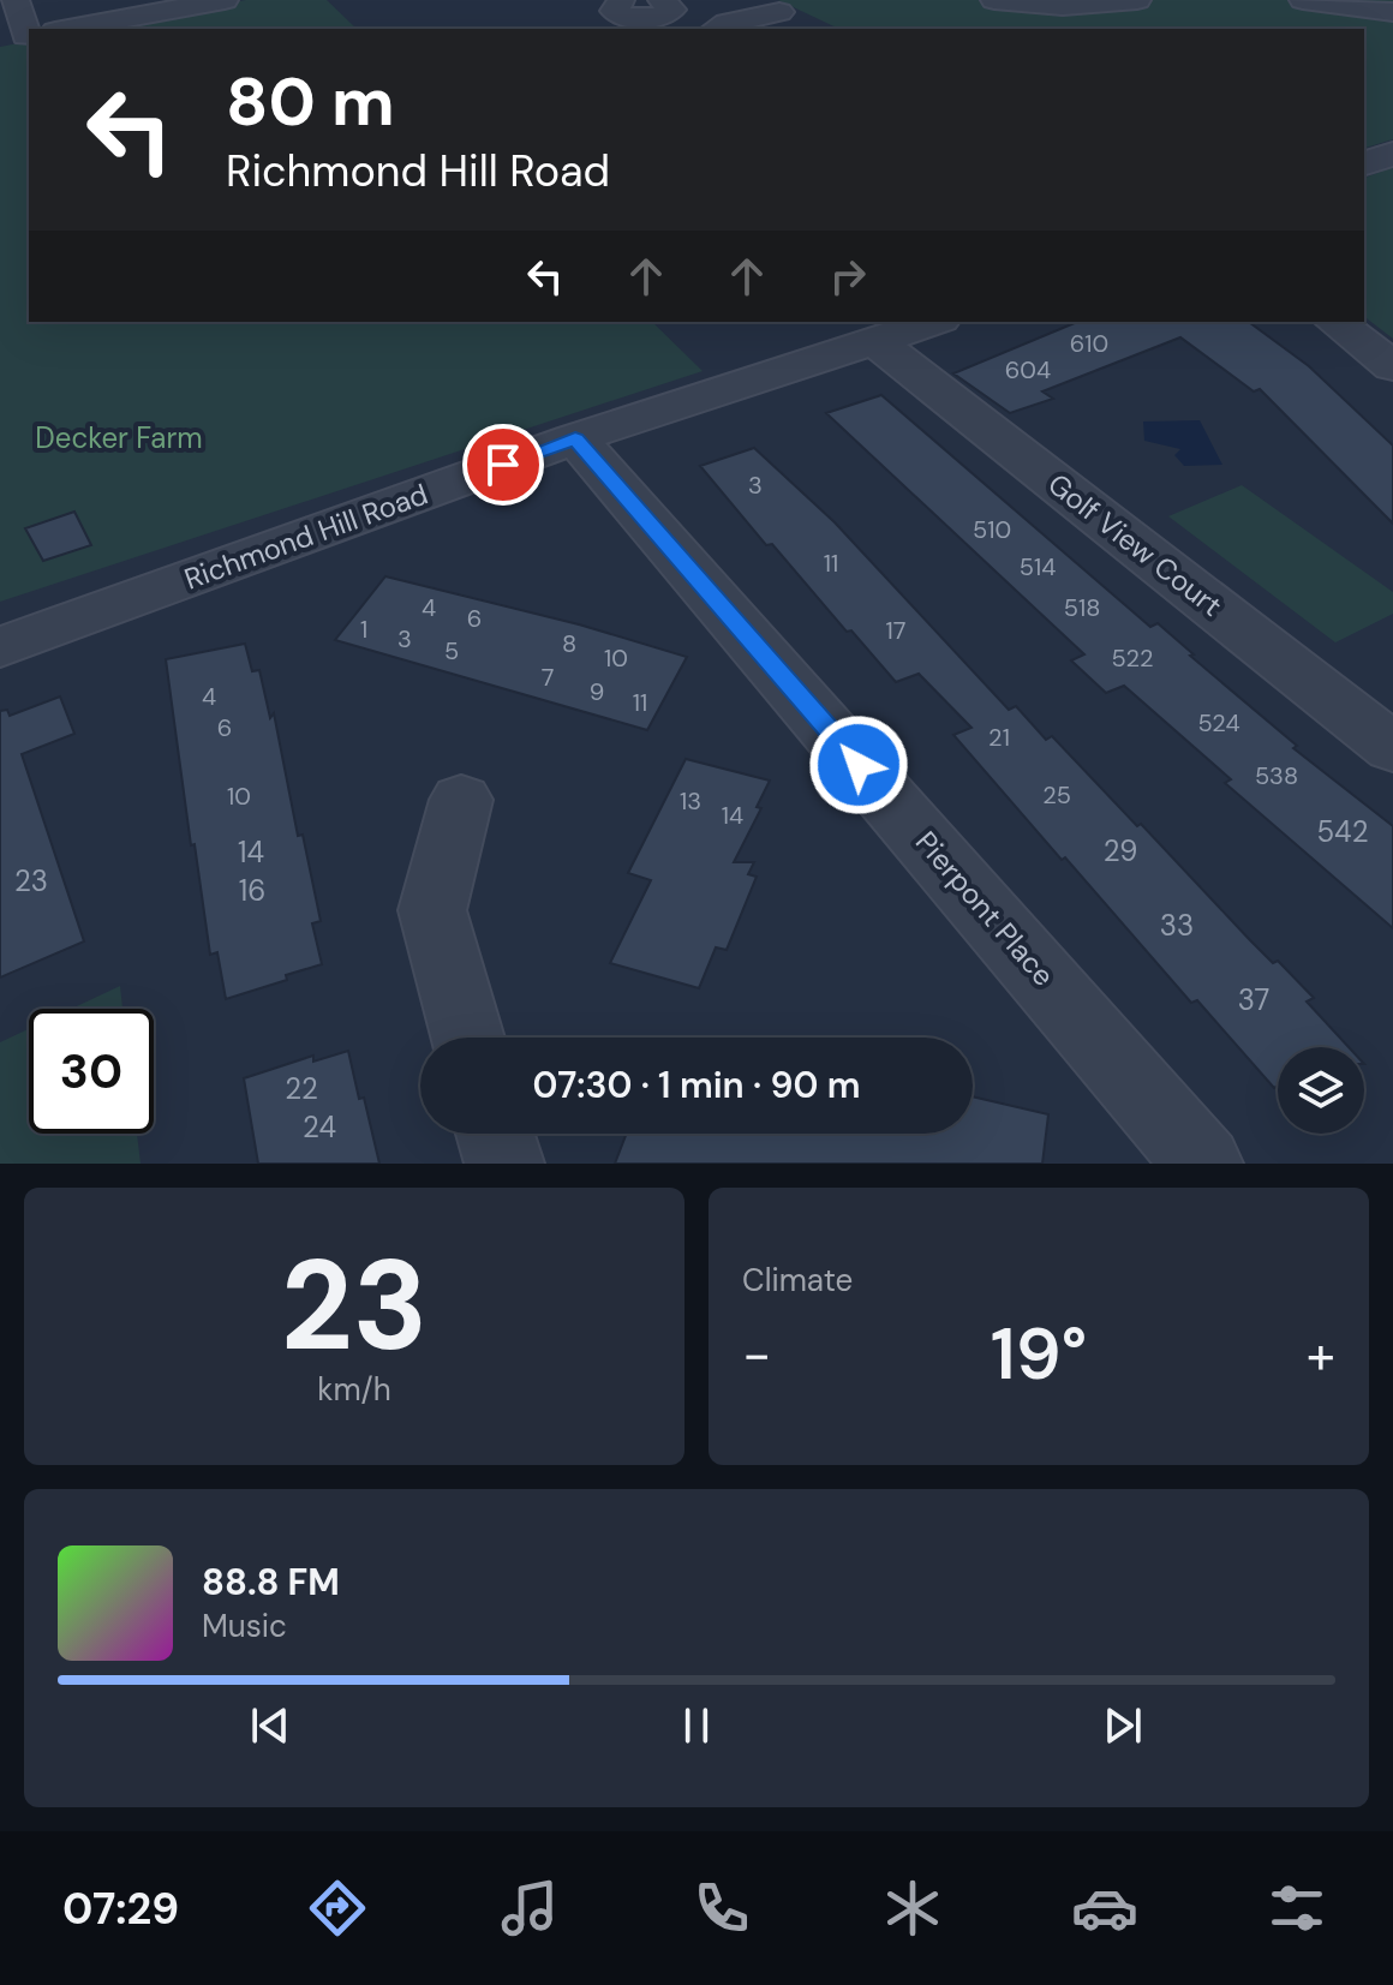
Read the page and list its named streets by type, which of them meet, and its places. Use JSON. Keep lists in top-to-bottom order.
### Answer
{
  "streets": {
    "street": ["Richmond Hill Road", "Golf View Court", "Pierpont Place"]
  },
  "crossings": [
    ["Richmond Hill Road", "Golf View Court"],
    ["Richmond Hill Road", "Pierpont Place"]
  ],
  "parks": ["Decker Farm"],
  "house_numbers": [
    "610",
    "604",
    "3",
    "510",
    "11",
    "514",
    "4",
    "518",
    "6",
    "1",
    "17",
    "3",
    "8",
    "5",
    "10",
    "522",
    "7",
    "9",
    "4",
    "11",
    "524",
    "6",
    "21",
    "538",
    "25",
    "10",
    "13",
    "14",
    "542",
    "29",
    "14",
    "23",
    "16",
    "33",
    "37",
    "22",
    "24"
  ],
  "page": {
    "turn": ["80 m", "Richmond Hill Road"],
    "limit": "30",
    "trip": "07:30 · 1 min · 90 m",
    "tile": [
      ["23", "km/h"],
      "Climate"
    ],
    "heat": ["−", "19°", "+"],
    "song": ["88.8 FM", "Music"],
    "tabs": "07:29"
  }
}
